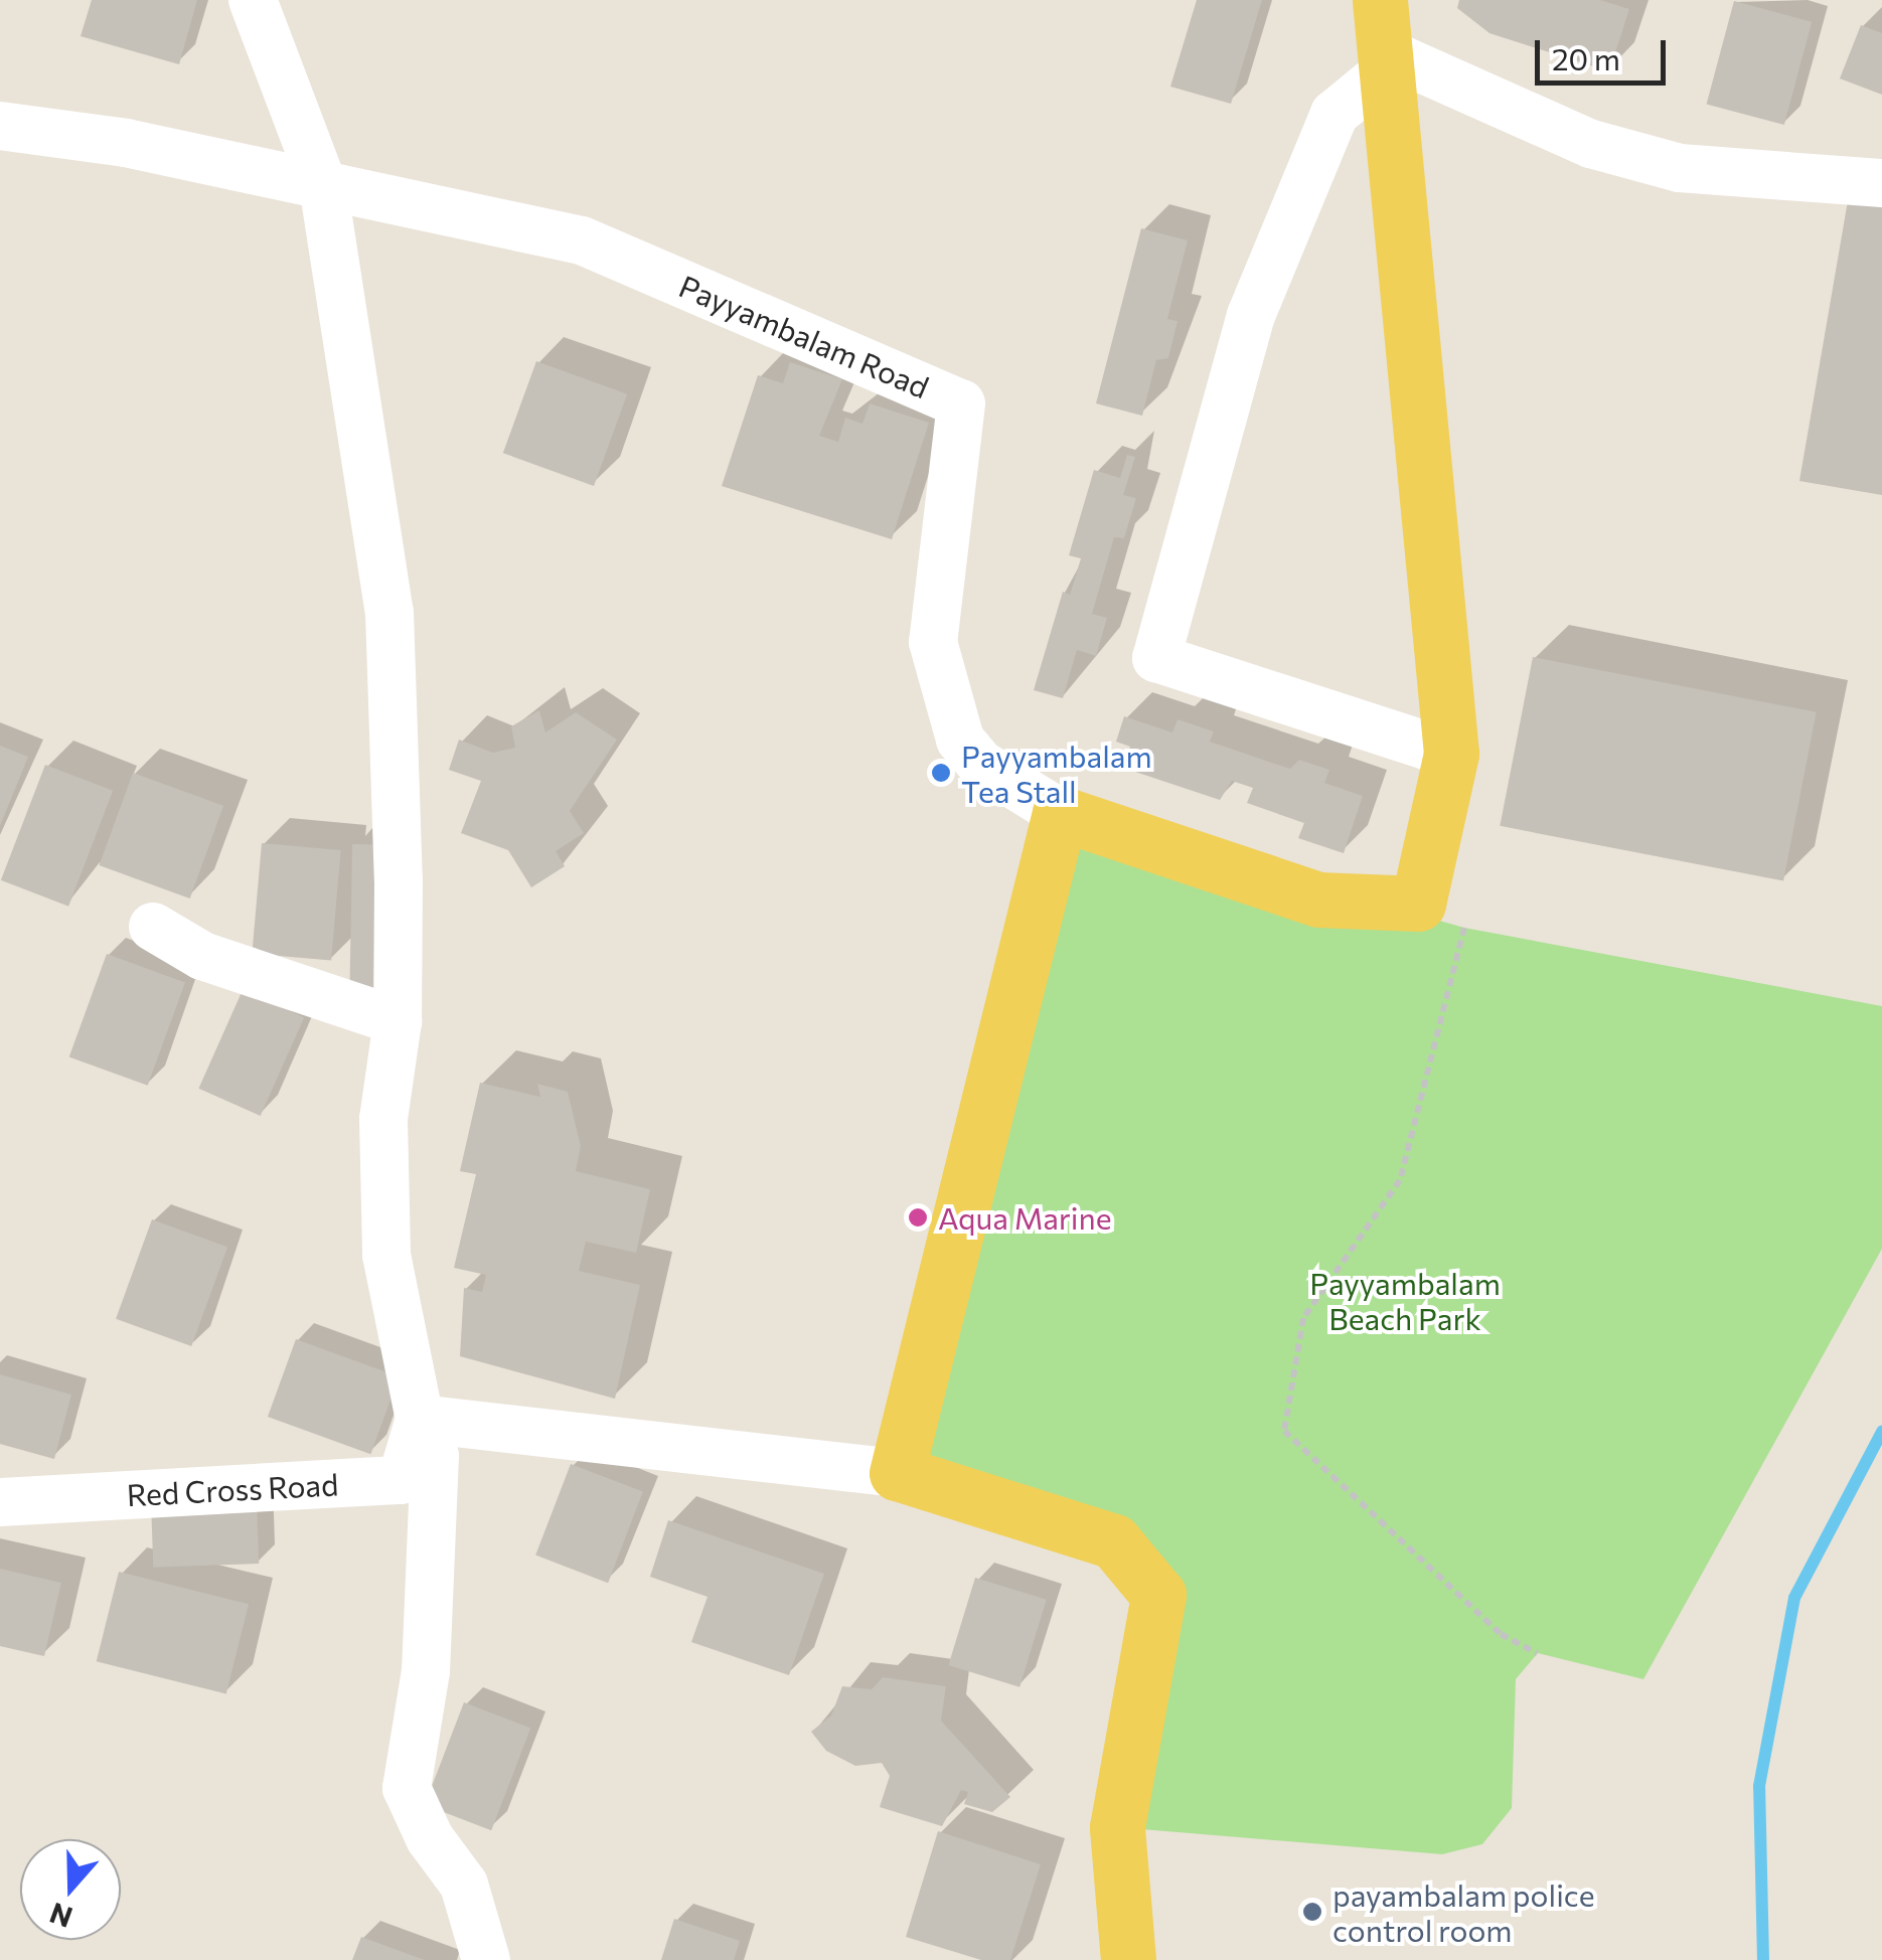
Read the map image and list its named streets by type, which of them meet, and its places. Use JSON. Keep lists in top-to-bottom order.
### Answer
{
  "streets": {
    "main road": ["Payyambalam Road"],
    "street": ["Red Cross Road"]
  },
  "parks": ["Payyambalam Beach Park"],
  "places": ["Payyambalam Tea Stall", "Aqua Marine", "payambalam police control room"],
  "scale_bar": "20 m",
  "north": "bottom"
}
